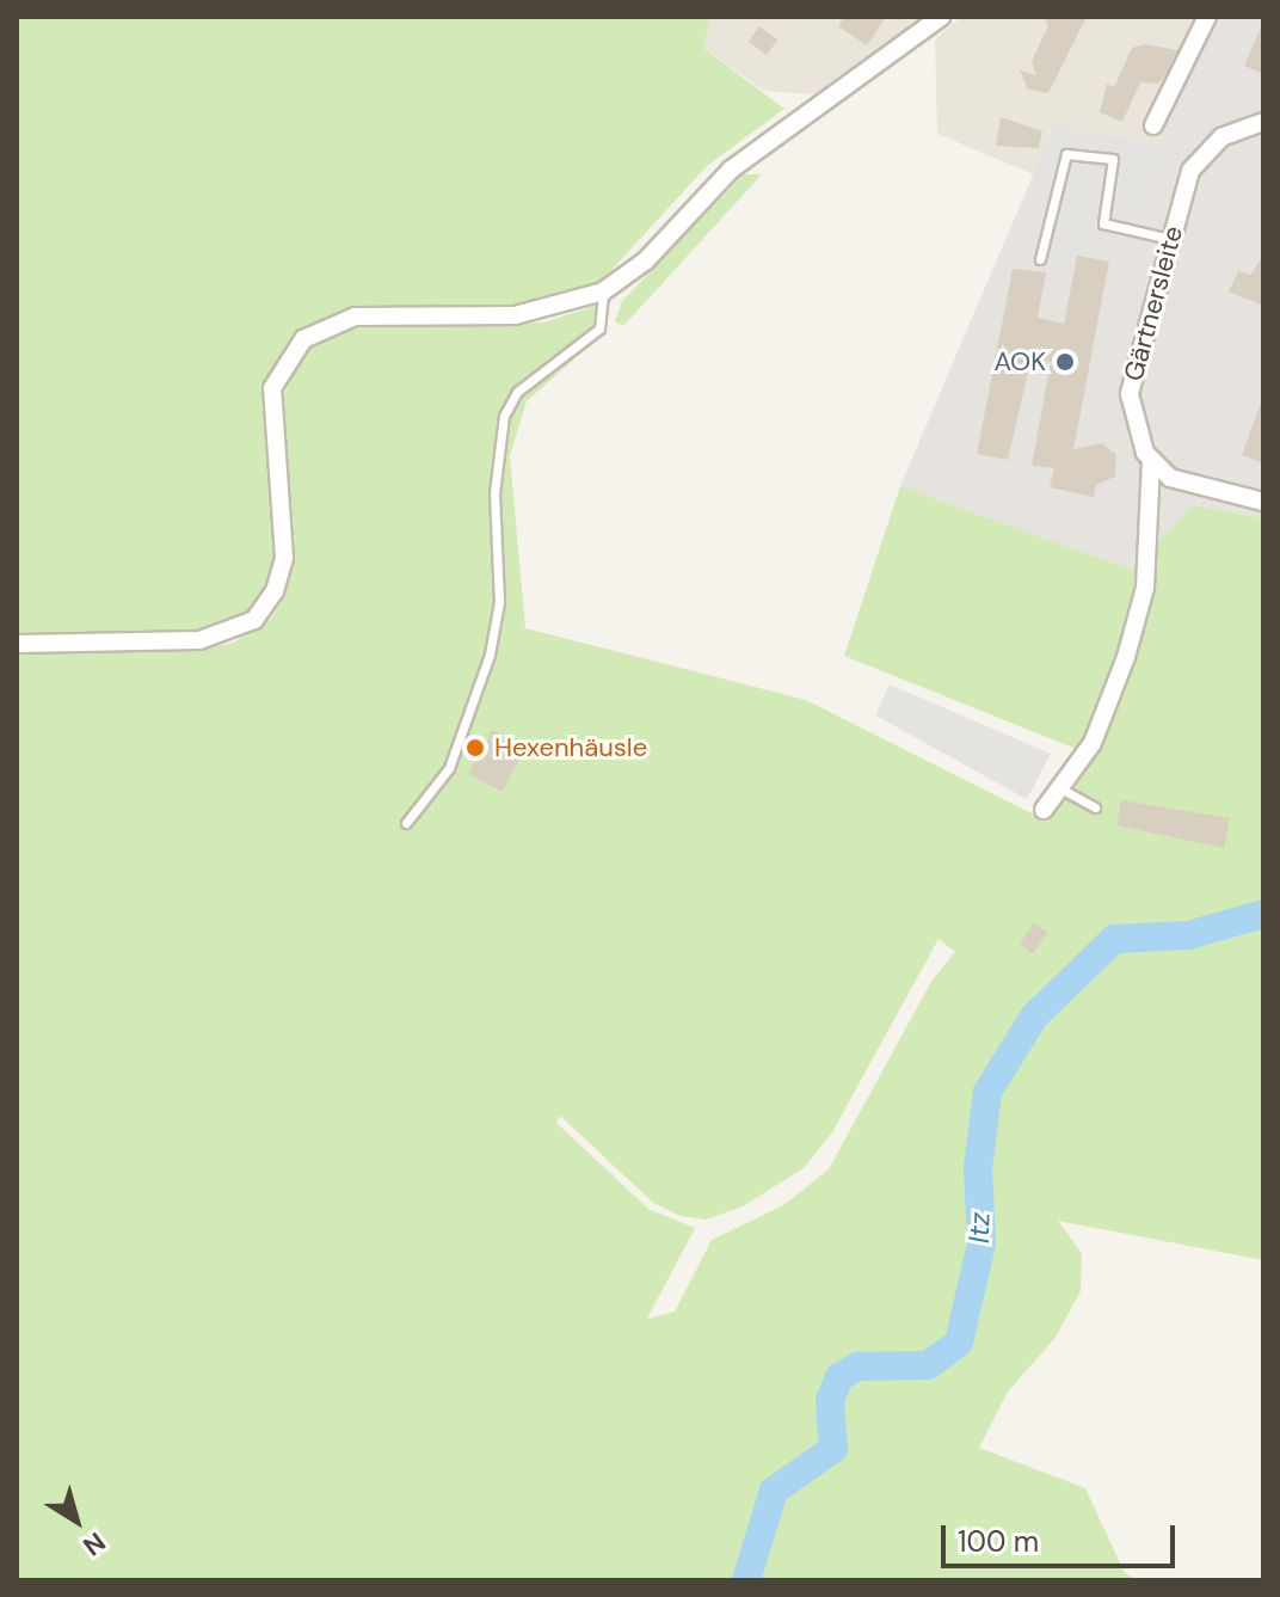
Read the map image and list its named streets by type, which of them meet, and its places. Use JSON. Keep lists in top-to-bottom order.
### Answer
{
  "streets": {
    "street": ["Gärtnersleite"]
  },
  "water": ["Itz"],
  "places": ["AOK", "Hexenhäusle"],
  "scale_bar": "100 m",
  "north": "bottom right"
}
